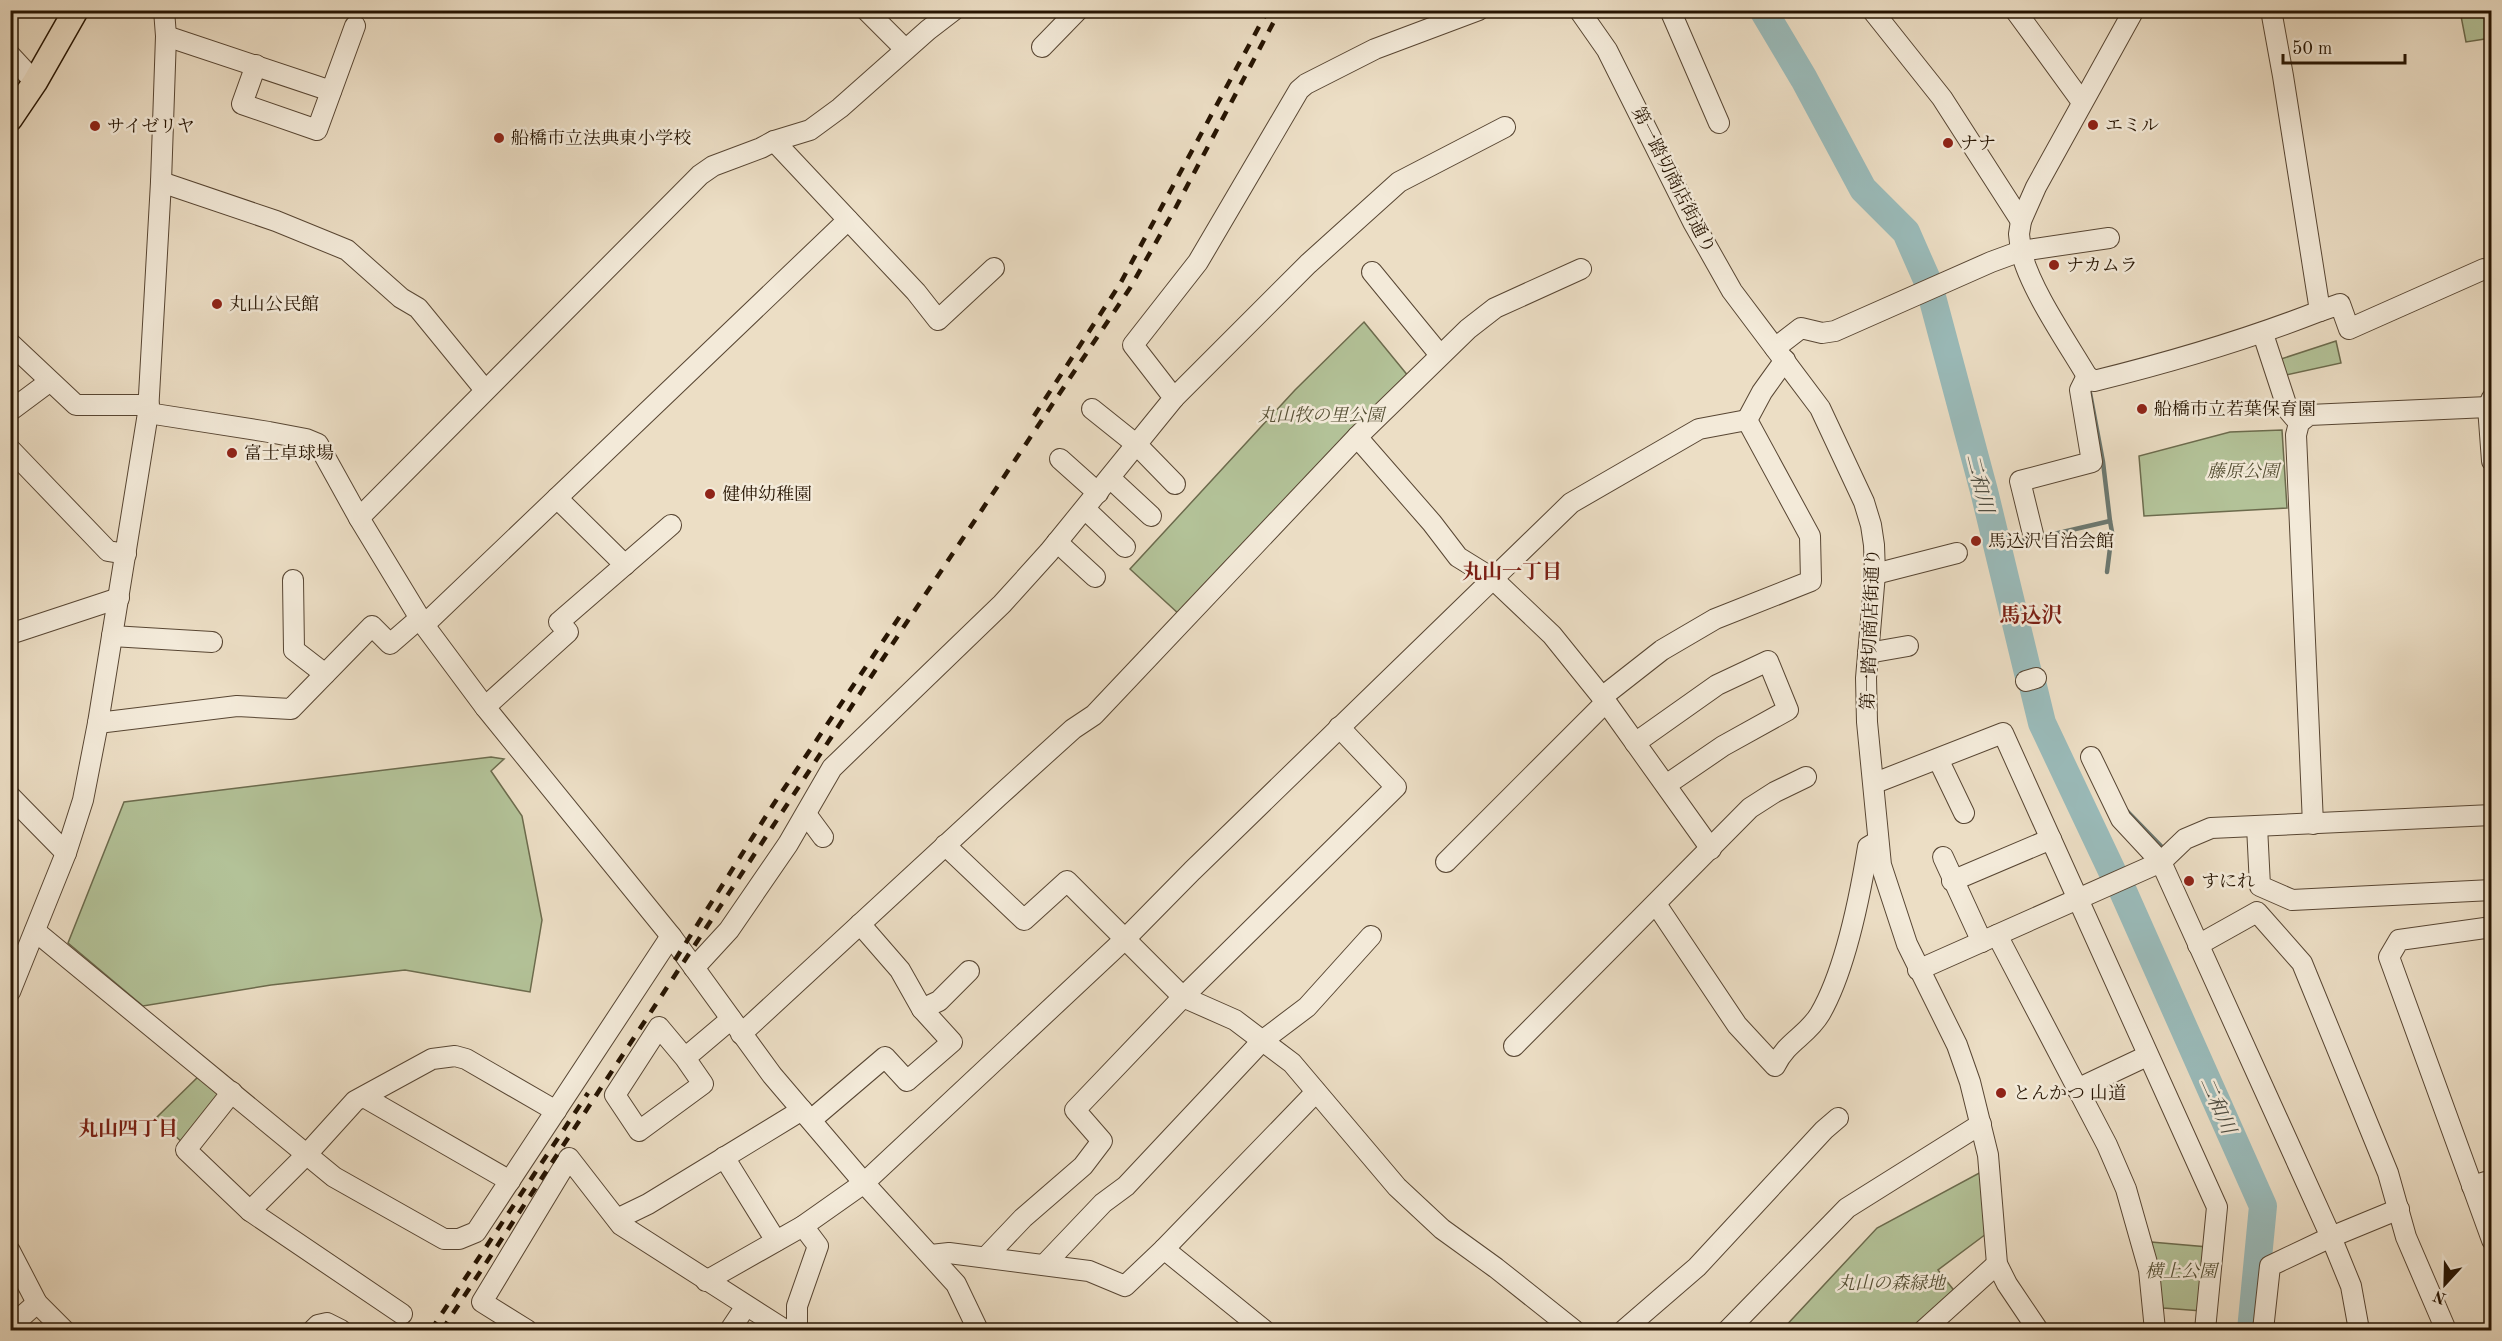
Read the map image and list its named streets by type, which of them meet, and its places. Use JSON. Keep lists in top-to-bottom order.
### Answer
{
  "streets": {
    "street": ["第一踏切商店街通り"]
  },
  "districts": ["丸山一丁目", "馬込沢", "丸山四丁目"],
  "water": ["二和川"],
  "parks": [
    "丸山牧の里公園",
    "藤原公園",
    "横上公園",
    "丸山の森緑地"
  ],
  "places": [
    "エミル",
    "サイゼリヤ",
    "船橋市立法典東小学校",
    "ナナ",
    "ナカムラ",
    "丸山公民館",
    "船橋市立若葉保育園",
    "富士卓球場",
    "健伸幼稚園",
    "馬込沢自治会館",
    "すにれ",
    "とんかつ 山道"
  ],
  "scale_bar": "50 m",
  "north": "bottom"
}
